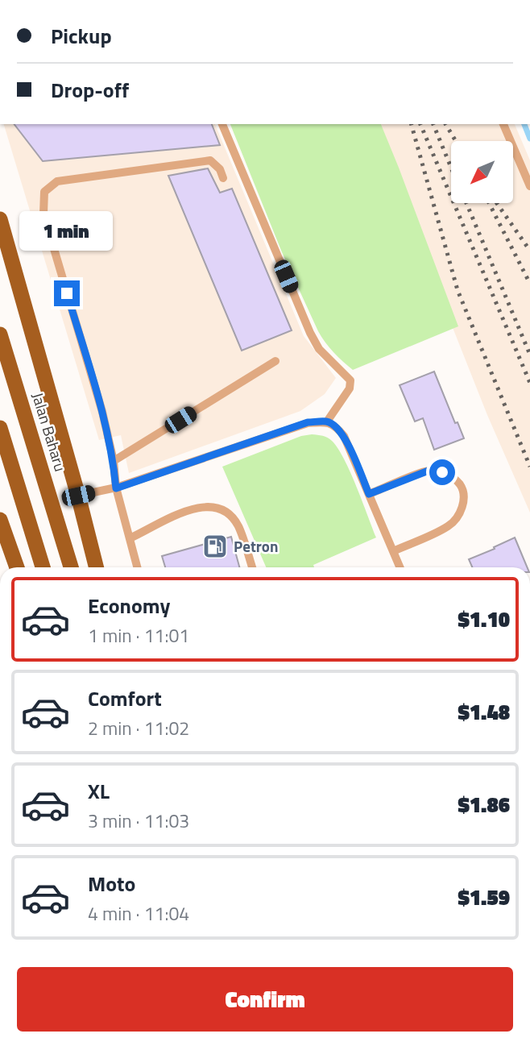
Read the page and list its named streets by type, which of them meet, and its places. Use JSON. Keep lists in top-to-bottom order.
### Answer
{
  "streets": {
    "highway": ["Jalan Baharu"]
  },
  "places": {
    "fuel station": ["Petron"]
  },
  "north": "bottom left",
  "page": {
    "banner": ["Pickup", "Drop-off"],
    "bubble": "1 min",
    "list": [
      {
        "name": "Economy",
        "note": "1 min · 11:01",
        "value": "$1.10"
      },
      {
        "name": "Comfort",
        "note": "2 min · 11:02",
        "value": "$1.48"
      },
      {
        "name": "XL",
        "note": "3 min · 11:03",
        "value": "$1.86"
      },
      {
        "name": "Moto",
        "note": "4 min · 11:04",
        "value": "$1.59"
      }
    ],
    "buttons": "Confirm"
  }
}
